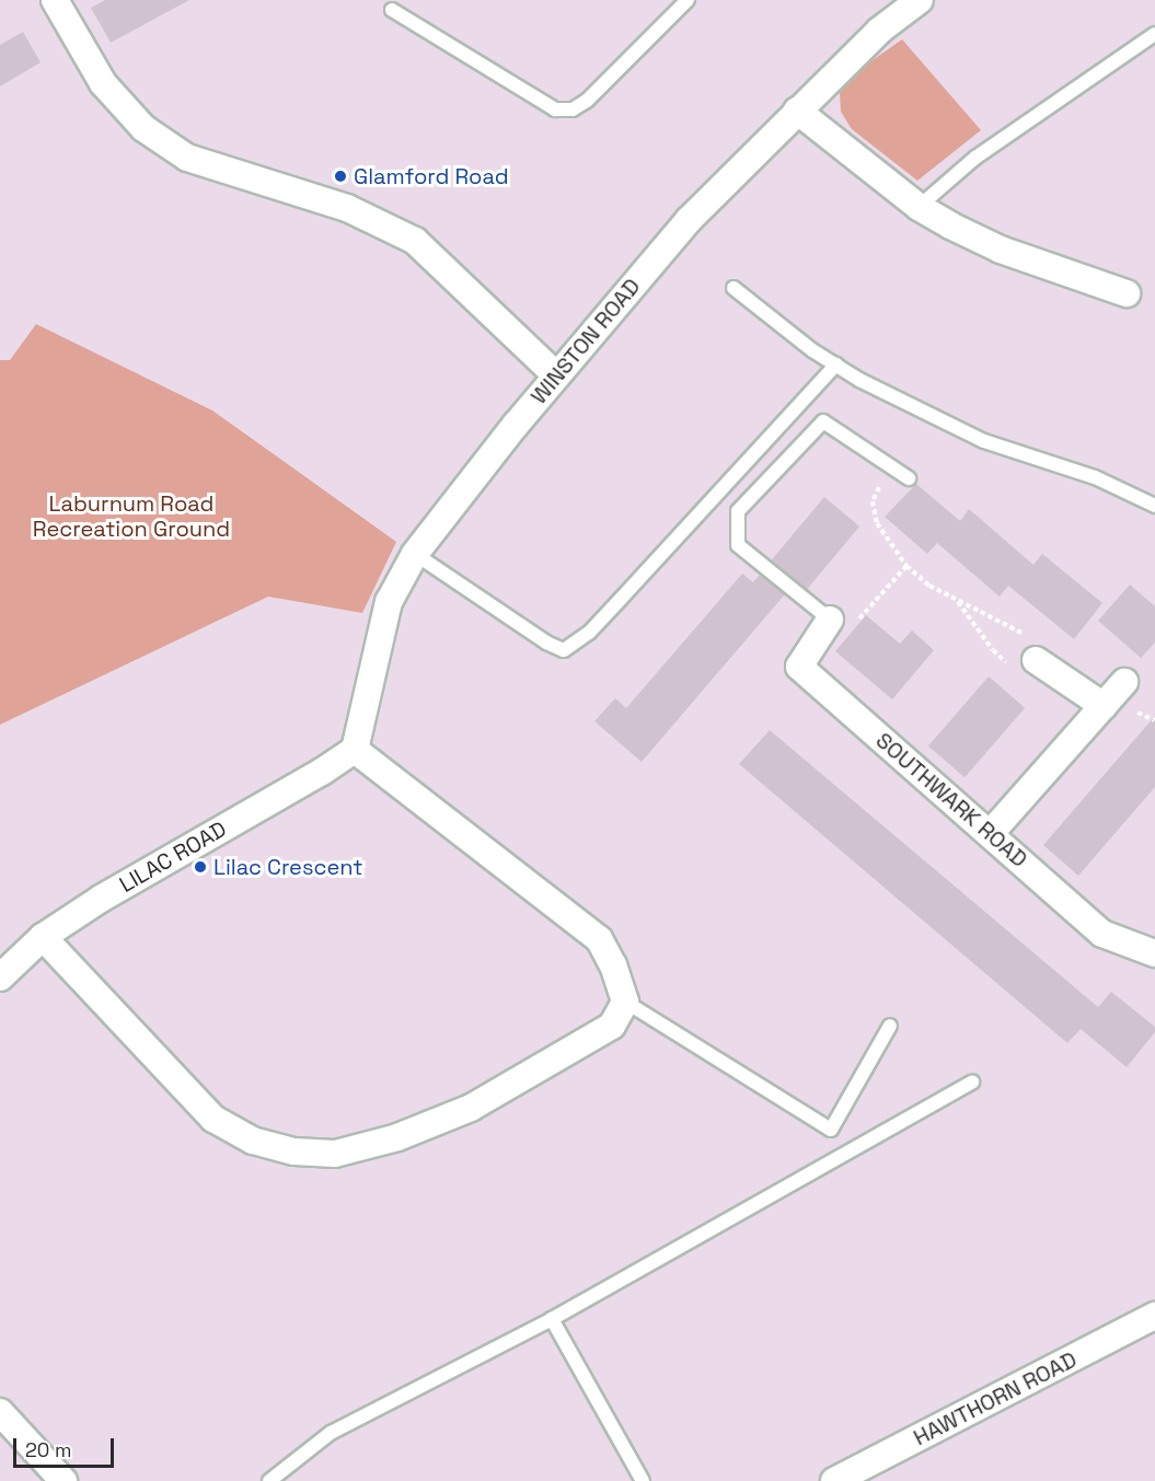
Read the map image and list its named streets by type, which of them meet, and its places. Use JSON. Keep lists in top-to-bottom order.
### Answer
{
  "streets": {
    "street": [
      "WINSTON ROAD",
      "SOUTHWARK ROAD",
      "LILAC ROAD",
      "HAWTHORN ROAD"
    ]
  },
  "crossings": [
    ["WINSTON ROAD", "LILAC ROAD"]
  ],
  "parks": ["Laburnum Road Recreation Ground"],
  "places": ["Glamford Road", "Lilac Crescent"],
  "scale_bar": "20 m"
}
